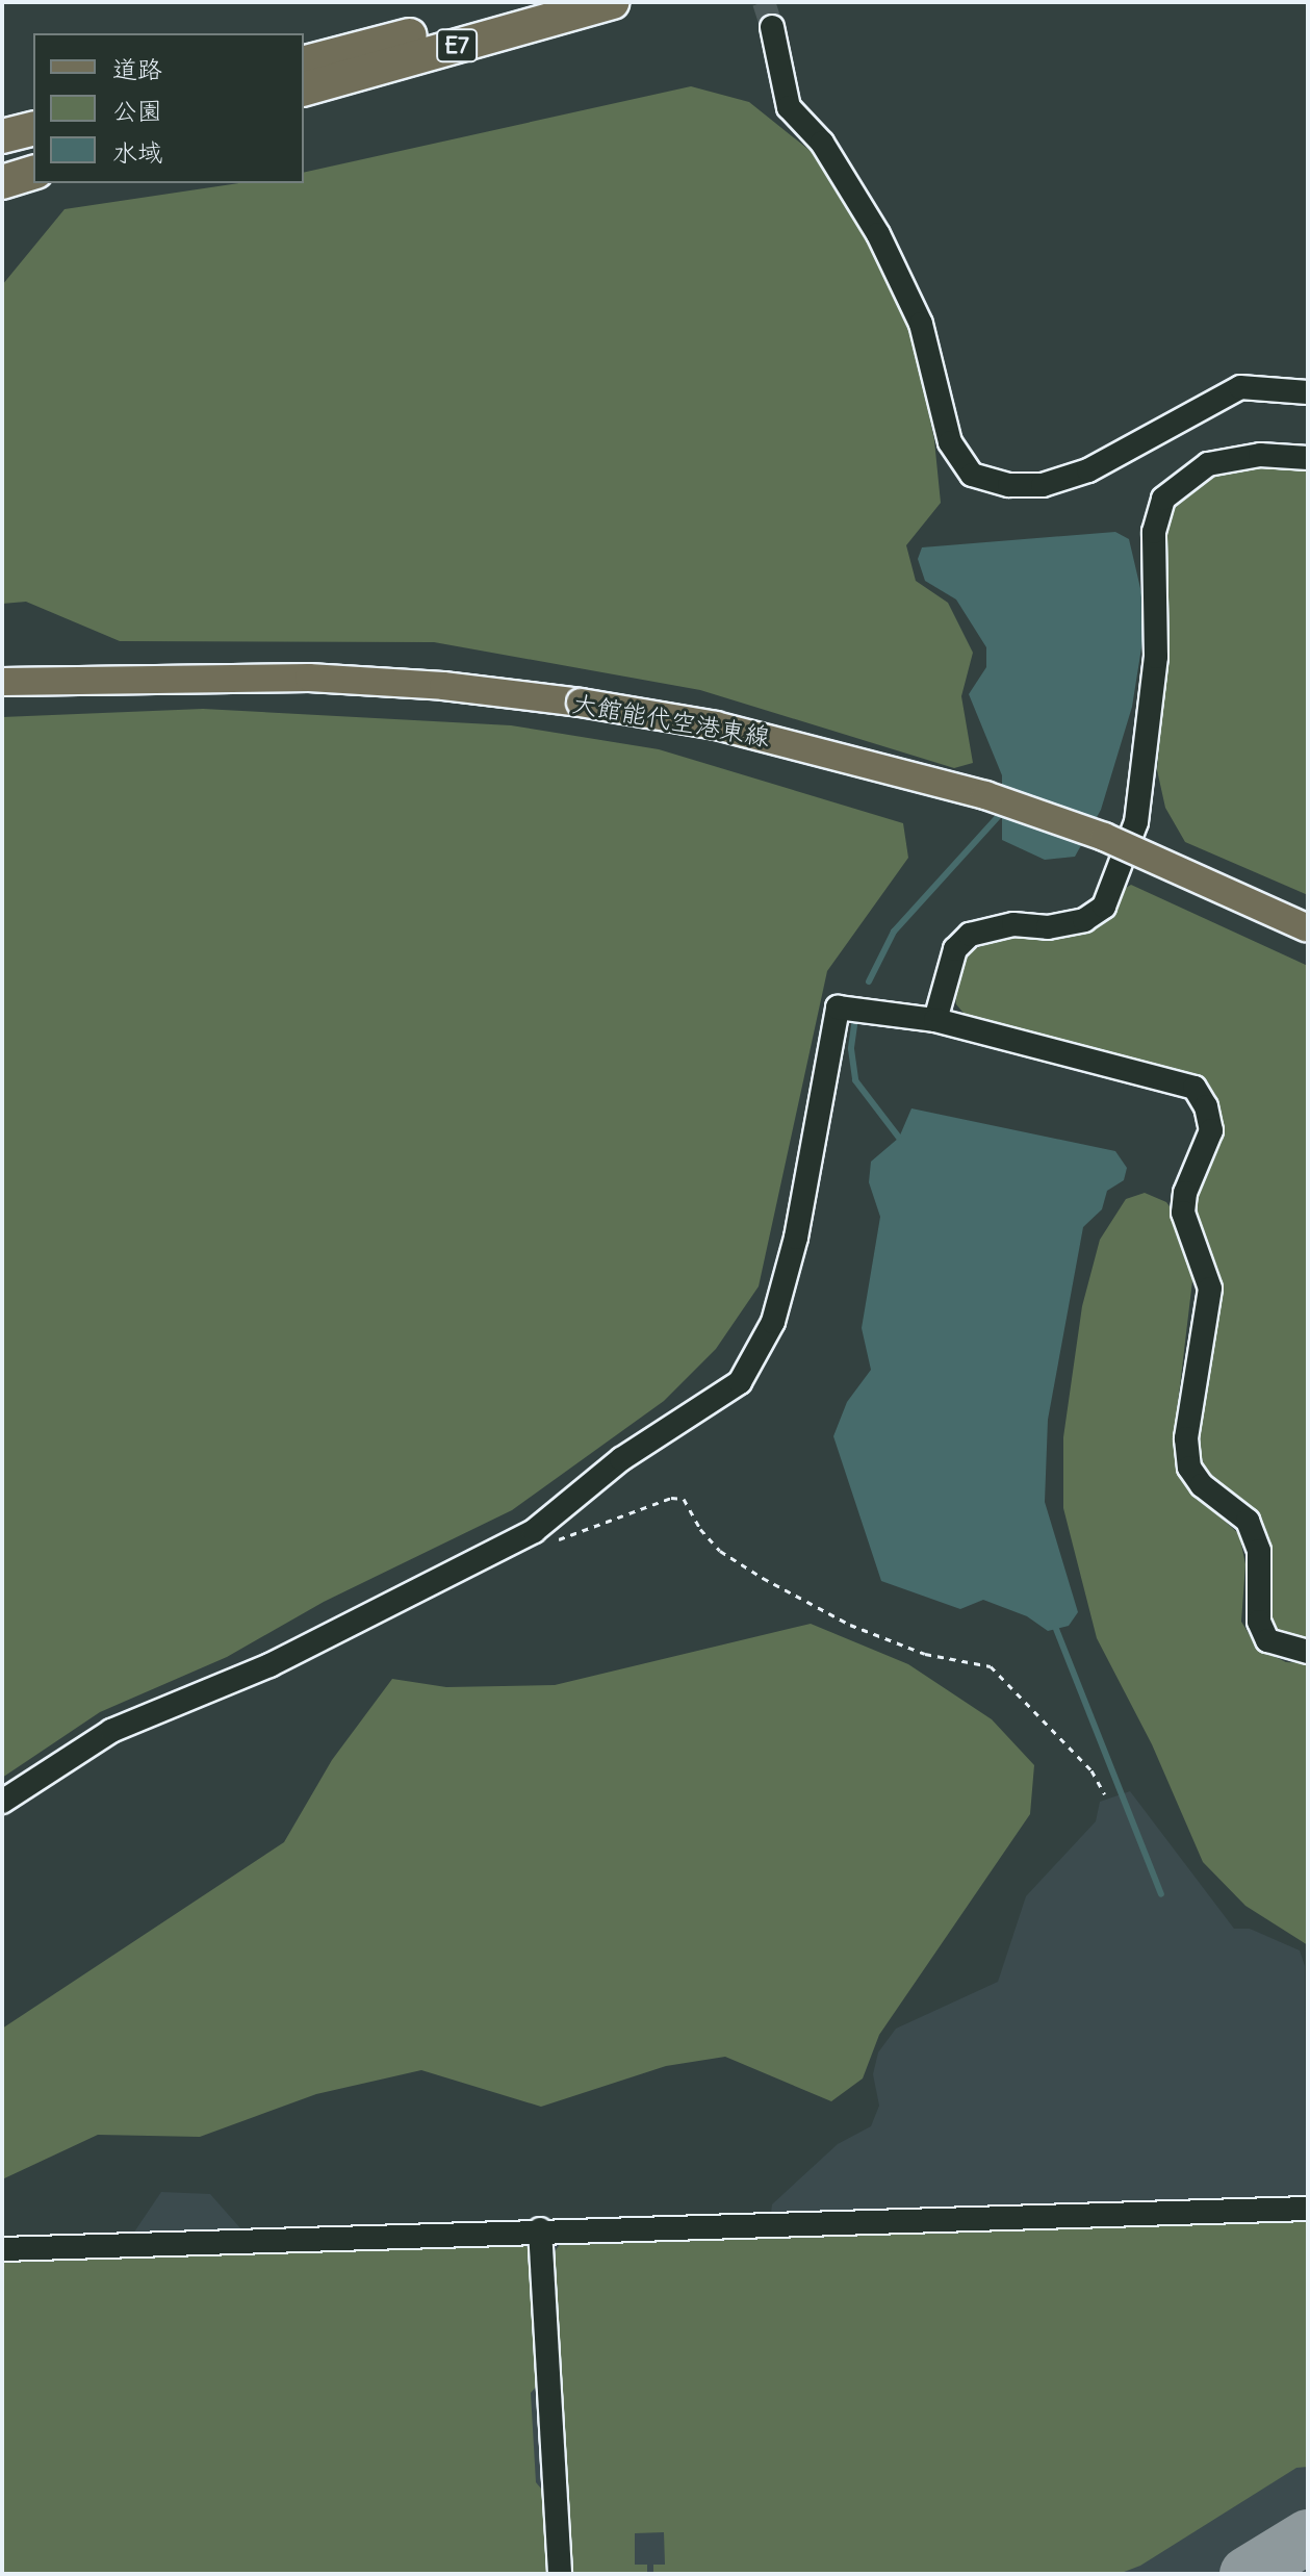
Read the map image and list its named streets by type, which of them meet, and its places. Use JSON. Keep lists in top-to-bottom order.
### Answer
{
  "streets": {
    "highway": ["E7"],
    "main road": ["大館能代空港東線"]
  },
  "legend": ["道路", "公園", "水域"]
}
